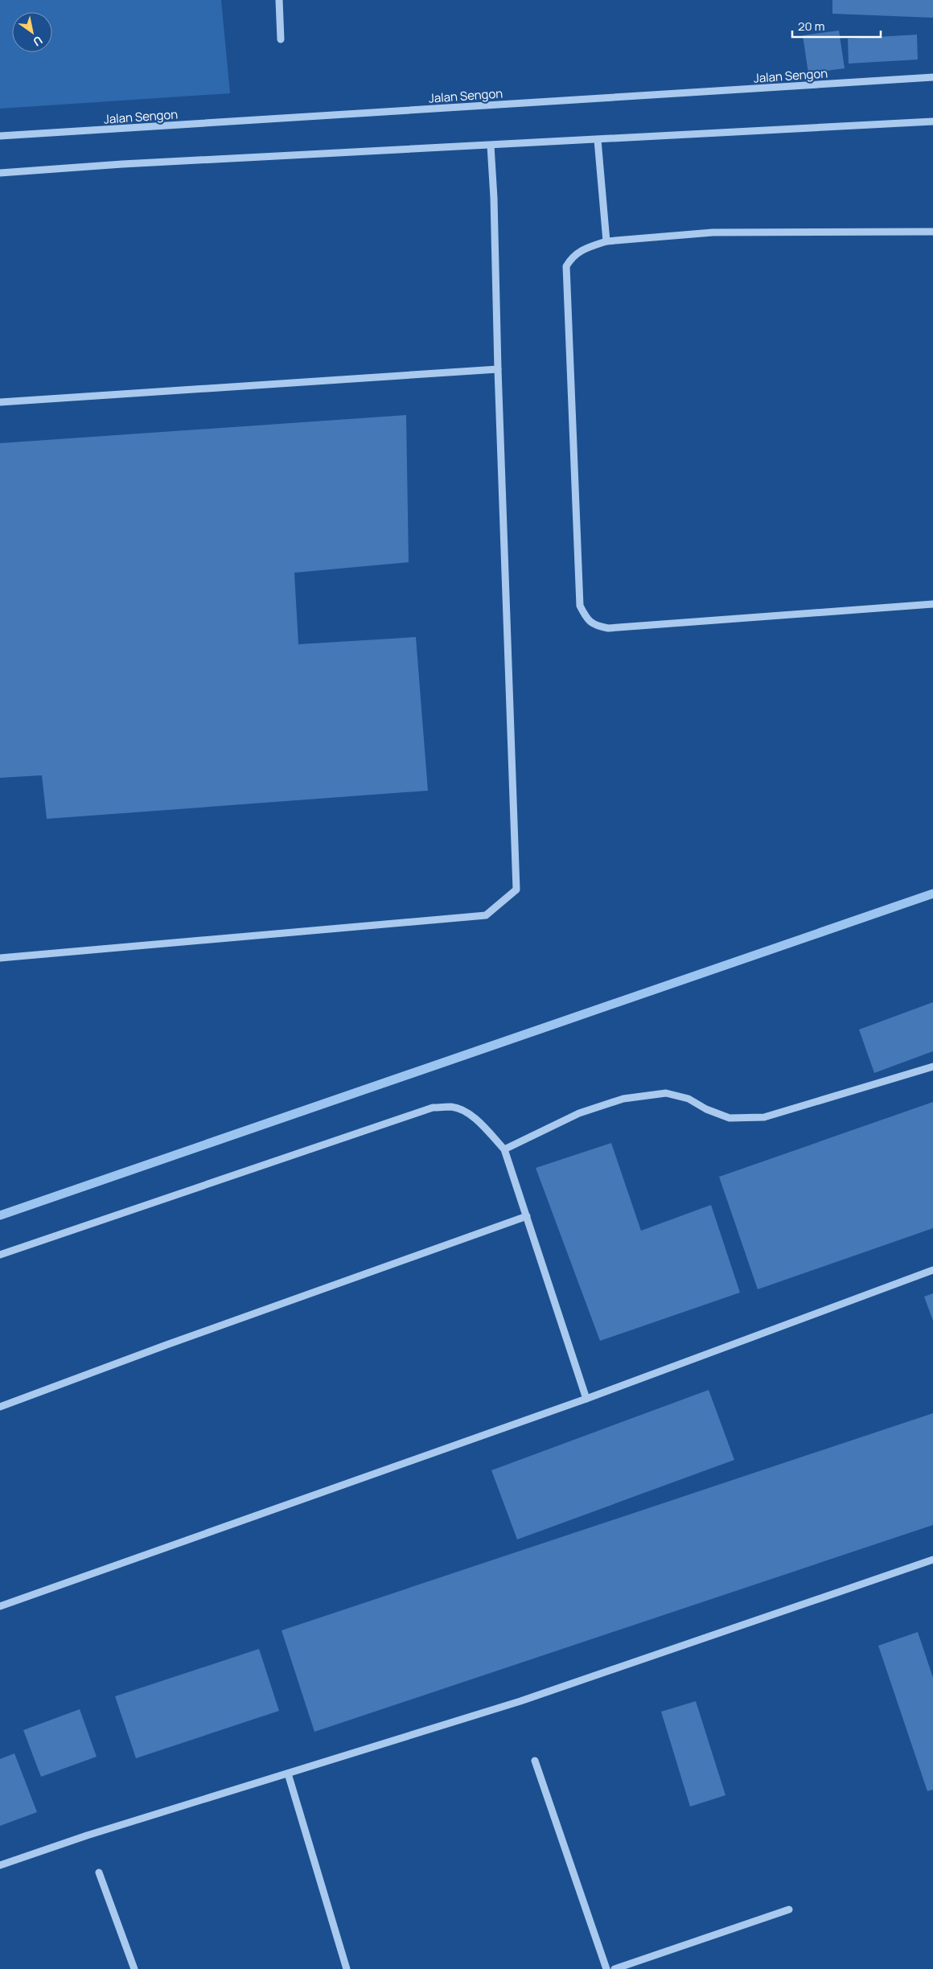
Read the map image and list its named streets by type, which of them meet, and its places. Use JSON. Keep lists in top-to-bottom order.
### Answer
{
  "streets": {
    "street": ["Jalan Sengon"]
  },
  "scale_bar": "20 m",
  "north": "bottom right"
}
